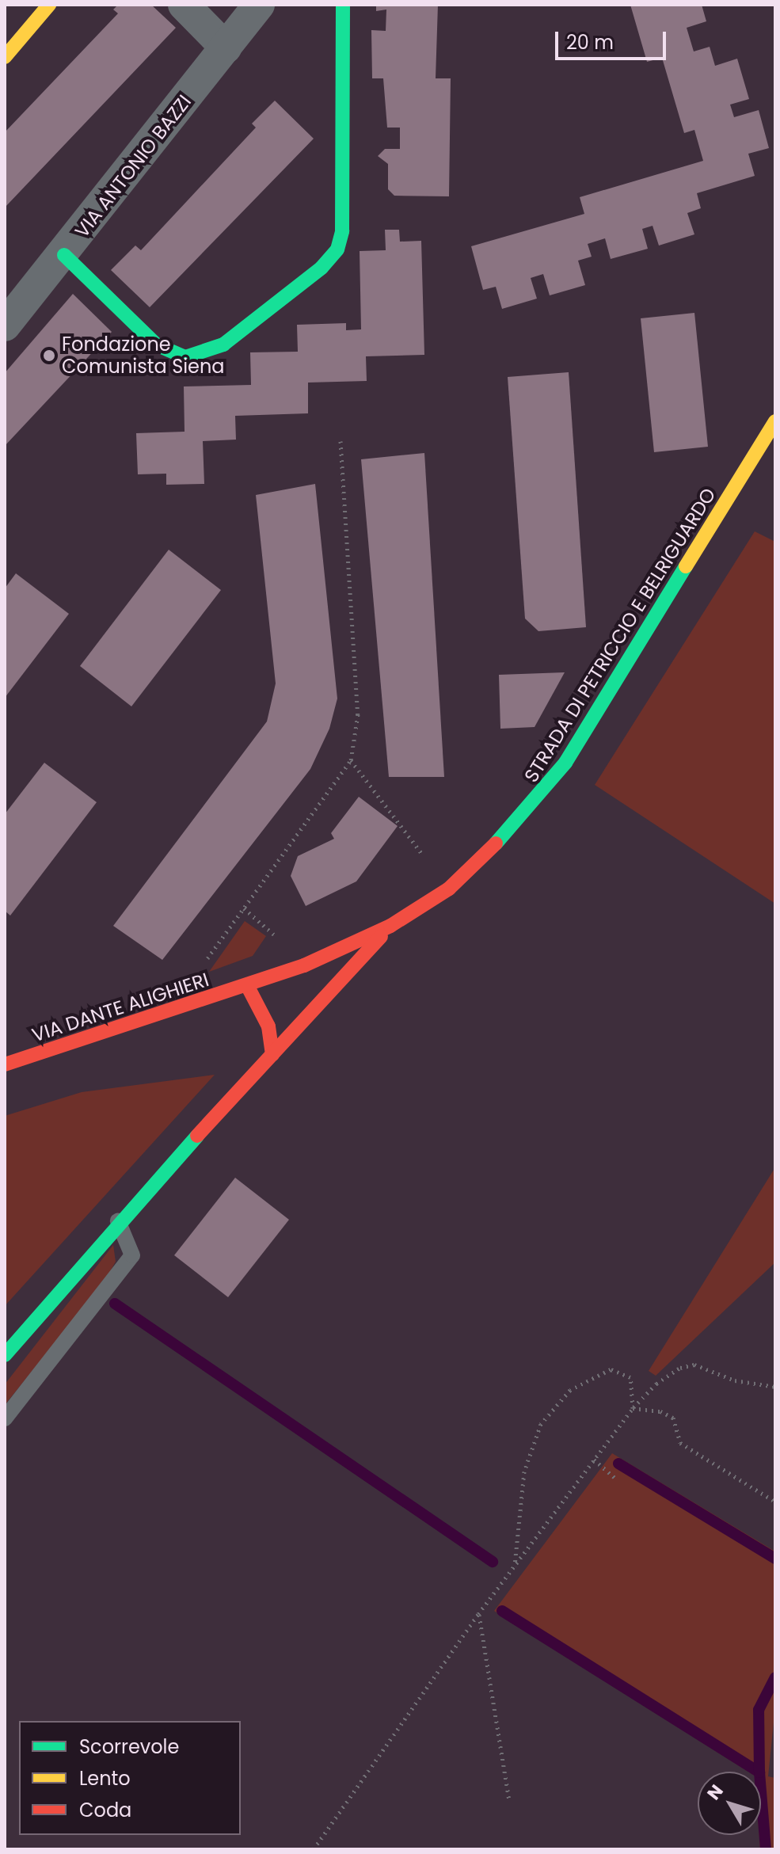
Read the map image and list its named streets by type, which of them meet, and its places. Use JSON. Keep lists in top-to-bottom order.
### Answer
{
  "streets": {
    "street": ["VIA ANTONIO BAZZI", "STRADA DI PETRICCIO E BELRIGUARDO", "VIA DANTE ALIGHIERI"]
  },
  "crossings": [
    ["STRADA DI PETRICCIO E BELRIGUARDO", "VIA DANTE ALIGHIERI"]
  ],
  "places": ["Fondazione Comunista Siena"],
  "legend": ["Scorrevole", "Lento", "Coda"],
  "scale_bar": "20 m",
  "north": "top left"
}
